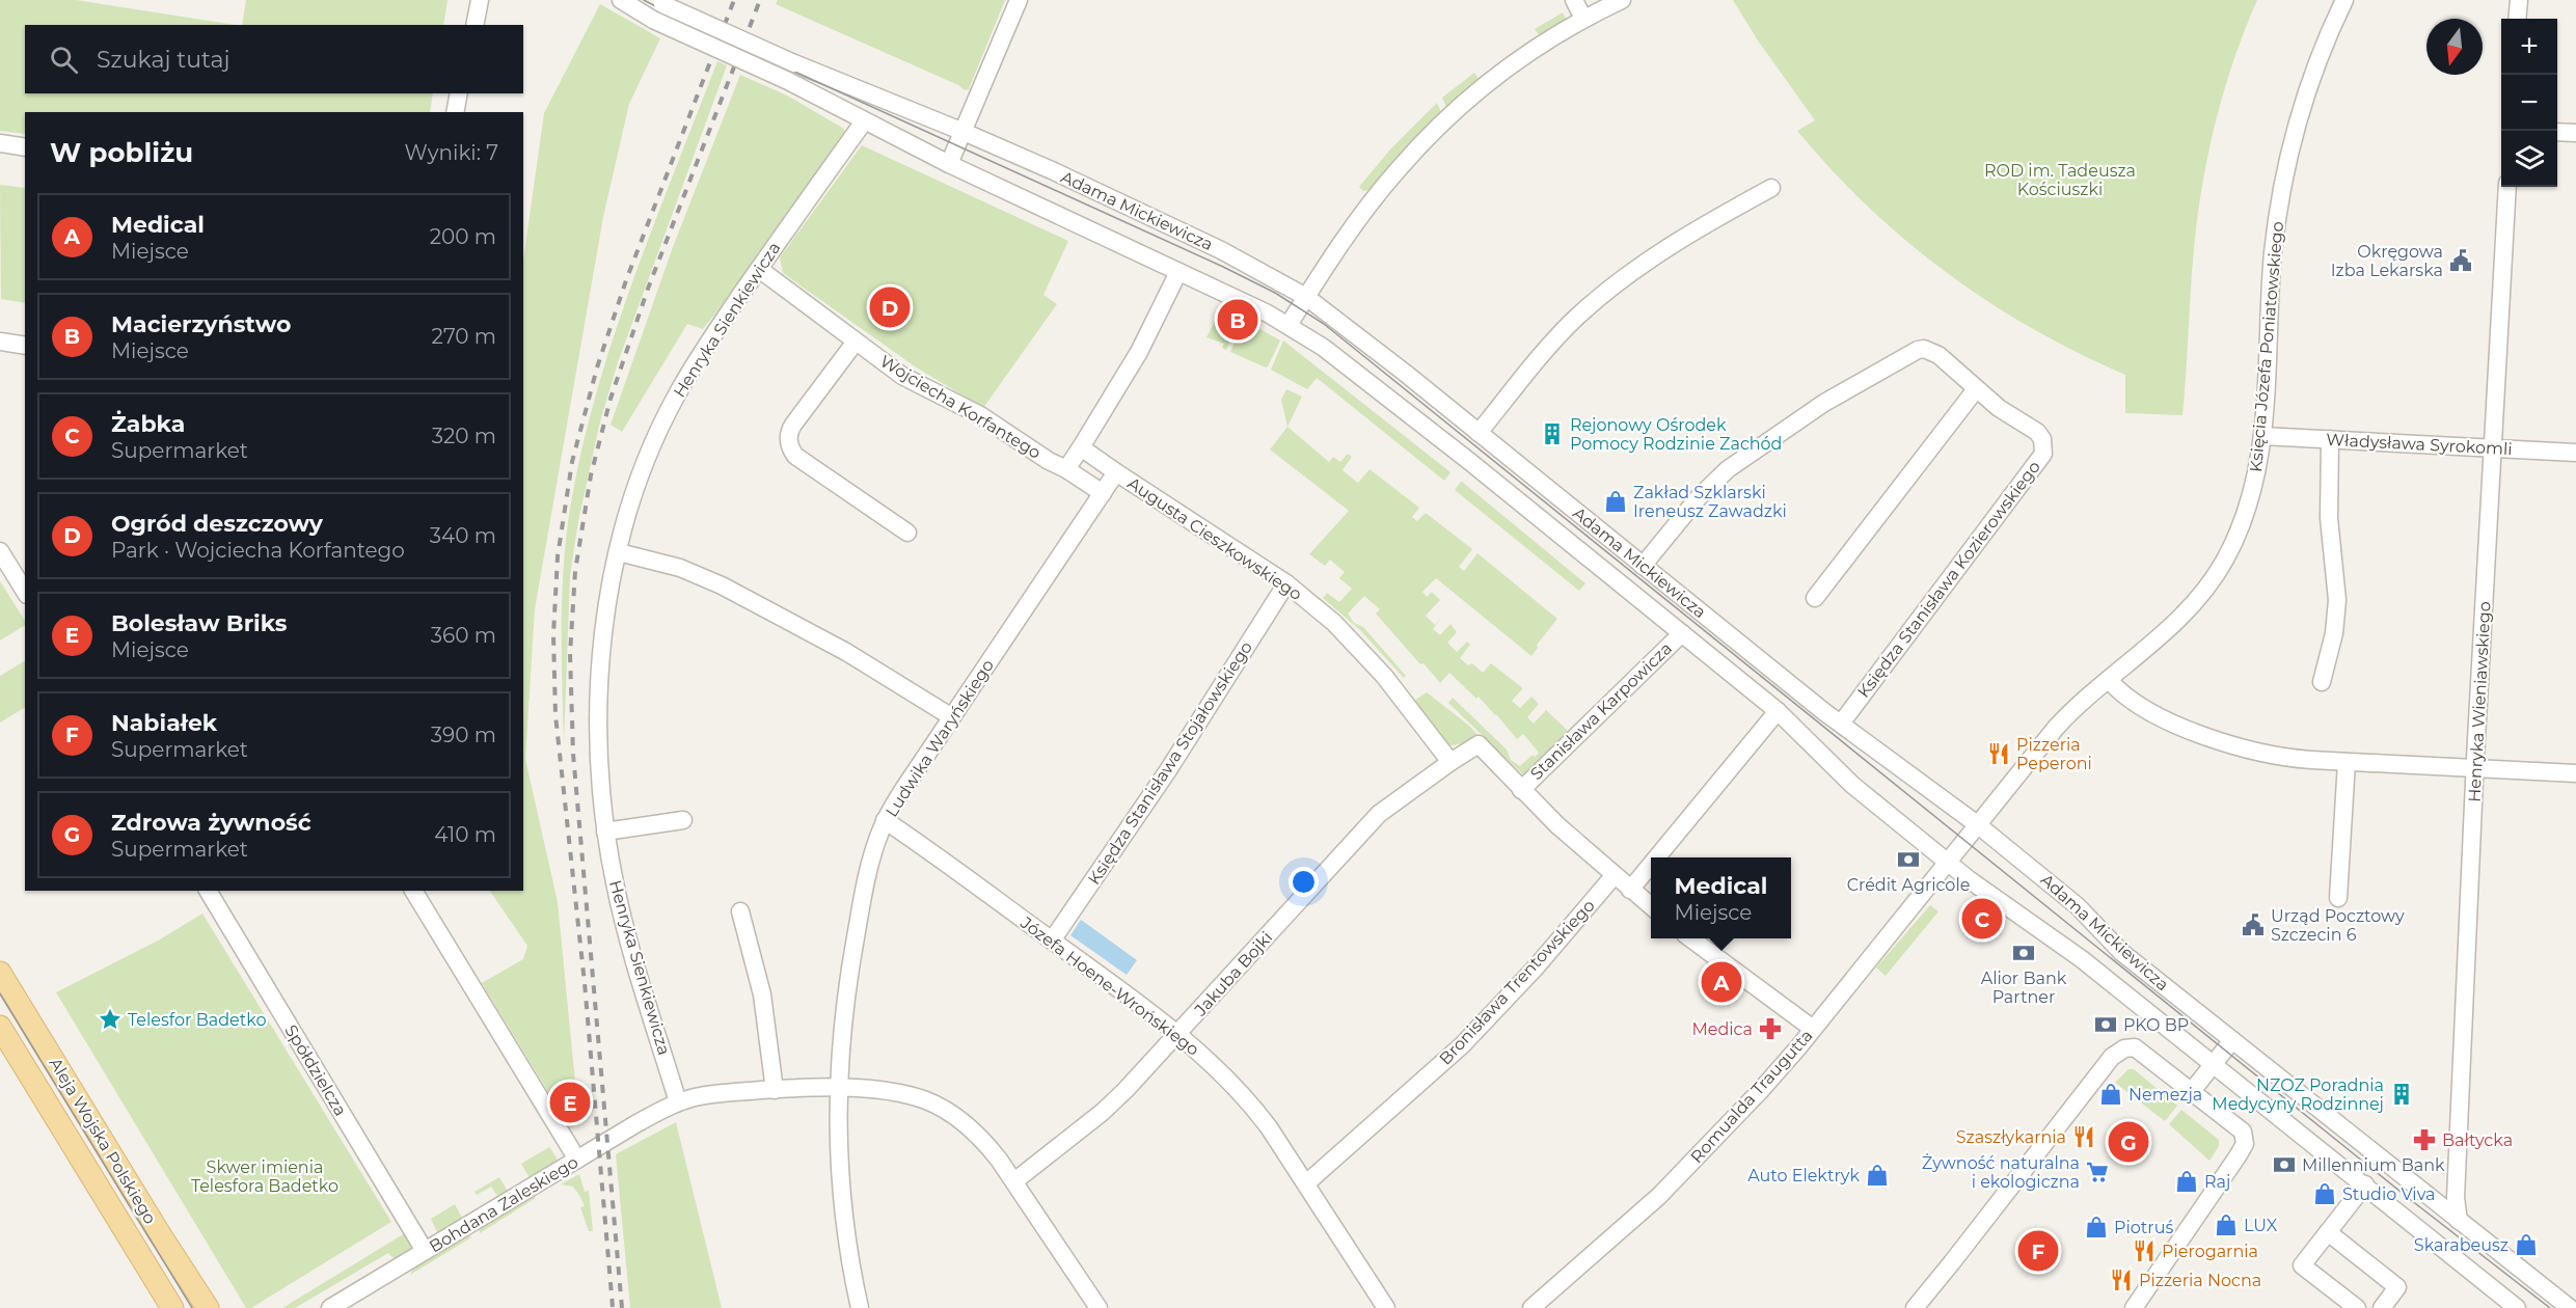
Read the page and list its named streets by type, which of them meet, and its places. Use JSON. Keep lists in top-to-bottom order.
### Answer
{
  "streets": {
    "main road": ["Aleja Wojska Polskiego"],
    "street": [
      "Adama Mickiewicza",
      "Henryka Sienkiewicza",
      "Księcia Józefa Poniatowskiego",
      "Wojciecha Korfantego",
      "Władysława Syrokomli",
      "Augusta Cieszkowskiego",
      "Księdza Stanisława Kozierowskiego",
      "Henryka Wieniawskiego",
      "Stanisława Karpowicza",
      "Ludwika Waryńskiego",
      "Księdza Stanisława Stojałowskiego",
      "Jakuba Bojki",
      "Bronisława Trentowskiego",
      "Józefa Hoene-Wrońskiego",
      "Spółdzielcza",
      "Romualda Traugutta",
      "Bohdana Zaleskiego"
    ]
  },
  "crossings": [
    ["Adama Mickiewicza", "Henryka Sienkiewicza"],
    ["Adama Mickiewicza", "Księcia Józefa Poniatowskiego"],
    ["Adama Mickiewicza", "Księdza Stanisława Kozierowskiego"],
    ["Adama Mickiewicza", "Henryka Wieniawskiego"],
    ["Adama Mickiewicza", "Stanisława Karpowicza"],
    ["Adama Mickiewicza", "Romualda Traugutta"],
    ["Henryka Sienkiewicza", "Wojciecha Korfantego"],
    ["Henryka Sienkiewicza", "Bohdana Zaleskiego"],
    ["Księcia Józefa Poniatowskiego", "Władysława Syrokomli"],
    ["Władysława Syrokomli", "Henryka Wieniawskiego"],
    ["Augusta Cieszkowskiego", "Ludwika Waryńskiego"],
    ["Augusta Cieszkowskiego", "Księdza Stanisława Stojałowskiego"],
    ["Augusta Cieszkowskiego", "Jakuba Bojki"],
    ["Ludwika Waryńskiego", "Józefa Hoene-Wrońskiego"],
    ["Ludwika Waryńskiego", "Bohdana Zaleskiego"],
    ["Księdza Stanisława Stojałowskiego", "Józefa Hoene-Wrońskiego"],
    ["Jakuba Bojki", "Józefa Hoene-Wrońskiego"],
    ["Jakuba Bojki", "Bohdana Zaleskiego"],
    ["Bronisława Trentowskiego", "Józefa Hoene-Wrońskiego"],
    ["Spółdzielcza", "Bohdana Zaleskiego"]
  ],
  "parks": ["ROD im. Tadeusza Kościuszki", "Skwer imienia Telesfora Badetko"],
  "places": {
    "public building": ["Okręgowa Izba Lekarska", "Urząd Pocztowy Szczecin 6"],
    "building": ["Rejonowy Ośrodek Pomocy Rodzinie Zachód", "NZOZ Poradnia Medycyny Rodzinnej"],
    "shop": [
      "Zakład Szklarski Ireneusz Zawadzki",
      "Nemezja",
      "Auto Elektryk",
      "Raj",
      "Studio Viva",
      "LUX",
      "Piotruś",
      "Skarabeusz"
    ],
    "restaurant": [
      "Pizzeria Peperoni",
      "Szaszłykarnia",
      "Pierogarnia",
      "Pizzeria Nocna"
    ],
    "bank": [
      "Crédit Agricole",
      "Alior Bank Partner",
      "PKO BP",
      "Millennium Bank"
    ],
    "place": ["Telesfor Badetko"],
    "pharmacy": ["Medica", "Bałtycka"],
    "supermarket": ["Żywność naturalna i ekologiczna"]
  },
  "north": "bottom",
  "page": {
    "map_buttons": ["+", "−"],
    "search": "Szukaj tutaj",
    "heading": ["W pobliżu", "Wyniki: 7"],
    "list": [
      {
        "mark": "A",
        "name": "Medical",
        "note": "Miejsce",
        "value": "200 m"
      },
      {
        "mark": "B",
        "name": "Macierzyństwo",
        "note": "Miejsce",
        "value": "270 m"
      },
      {
        "mark": "C",
        "name": "Żabka",
        "note": "Supermarket",
        "value": "320 m"
      },
      {
        "mark": "D",
        "name": "Ogród deszczowy",
        "note": "Park · Wojciecha Korfantego",
        "value": "340 m"
      },
      {
        "mark": "E",
        "name": "Bolesław Briks",
        "note": "Miejsce",
        "value": "360 m"
      },
      {
        "mark": "F",
        "name": "Nabiałek",
        "note": "Supermarket",
        "value": "390 m"
      },
      {
        "mark": "G",
        "name": "Zdrowa żywność",
        "note": "Supermarket",
        "value": "410 m"
      }
    ],
    "pins": [
      "D",
      "B",
      "C",
      "A",
      "E",
      "G",
      "F"
    ],
    "popup": ["Medical", "Miejsce"]
  }
}
